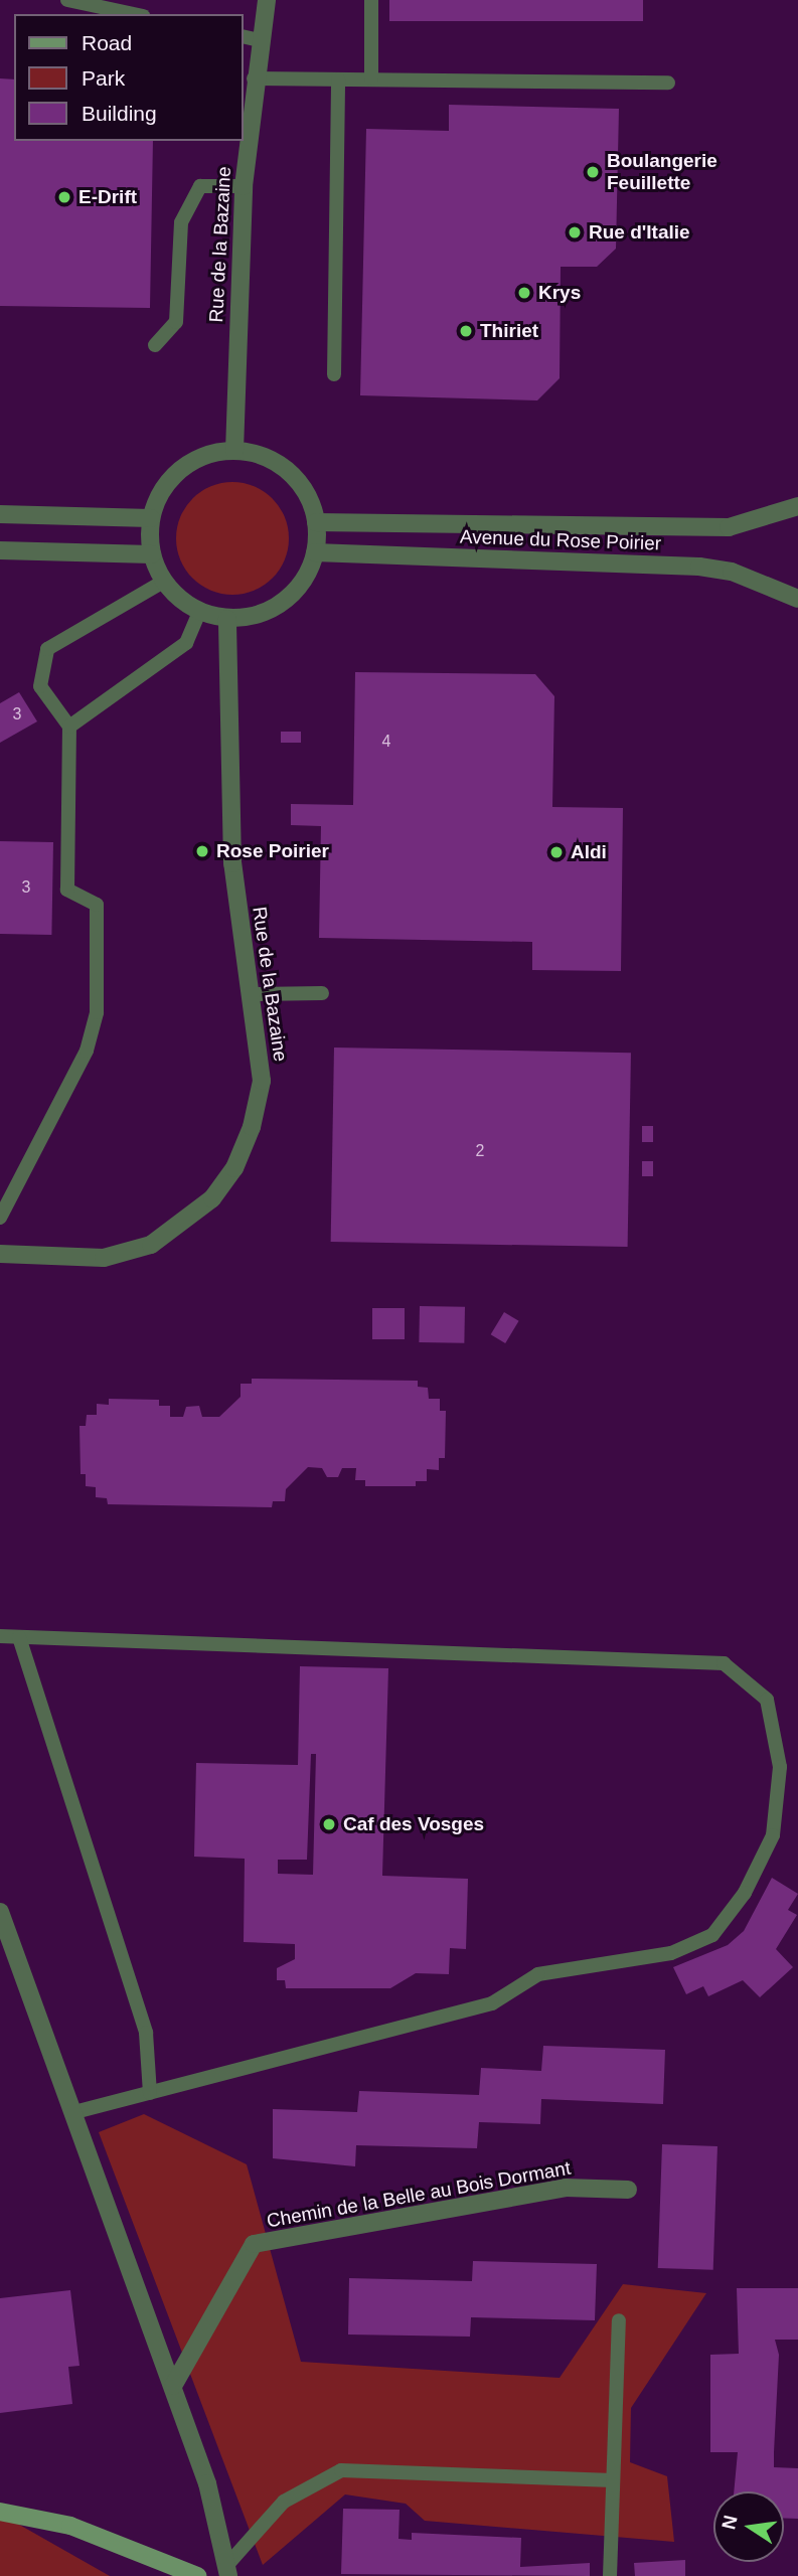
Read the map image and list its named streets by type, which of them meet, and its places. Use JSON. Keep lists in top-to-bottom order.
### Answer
{
  "streets": {
    "street": ["Rue de la Bazaine", "Avenue du Rose Poirier", "Chemin de la Belle au Bois Dormant"]
  },
  "crossings": [
    ["Rue de la Bazaine", "Avenue du Rose Poirier"]
  ],
  "places": [
    "Boulangerie Feuillette",
    "E-Drift",
    "Rue d'Italie",
    "Krys",
    "Thiriet",
    "Rose Poirier",
    "Aldi",
    "Caf des Vosges"
  ],
  "house_numbers": [
    "3",
    "4",
    "3",
    "2"
  ],
  "legend": ["Road", "Park", "Building"],
  "north": "left"
}
